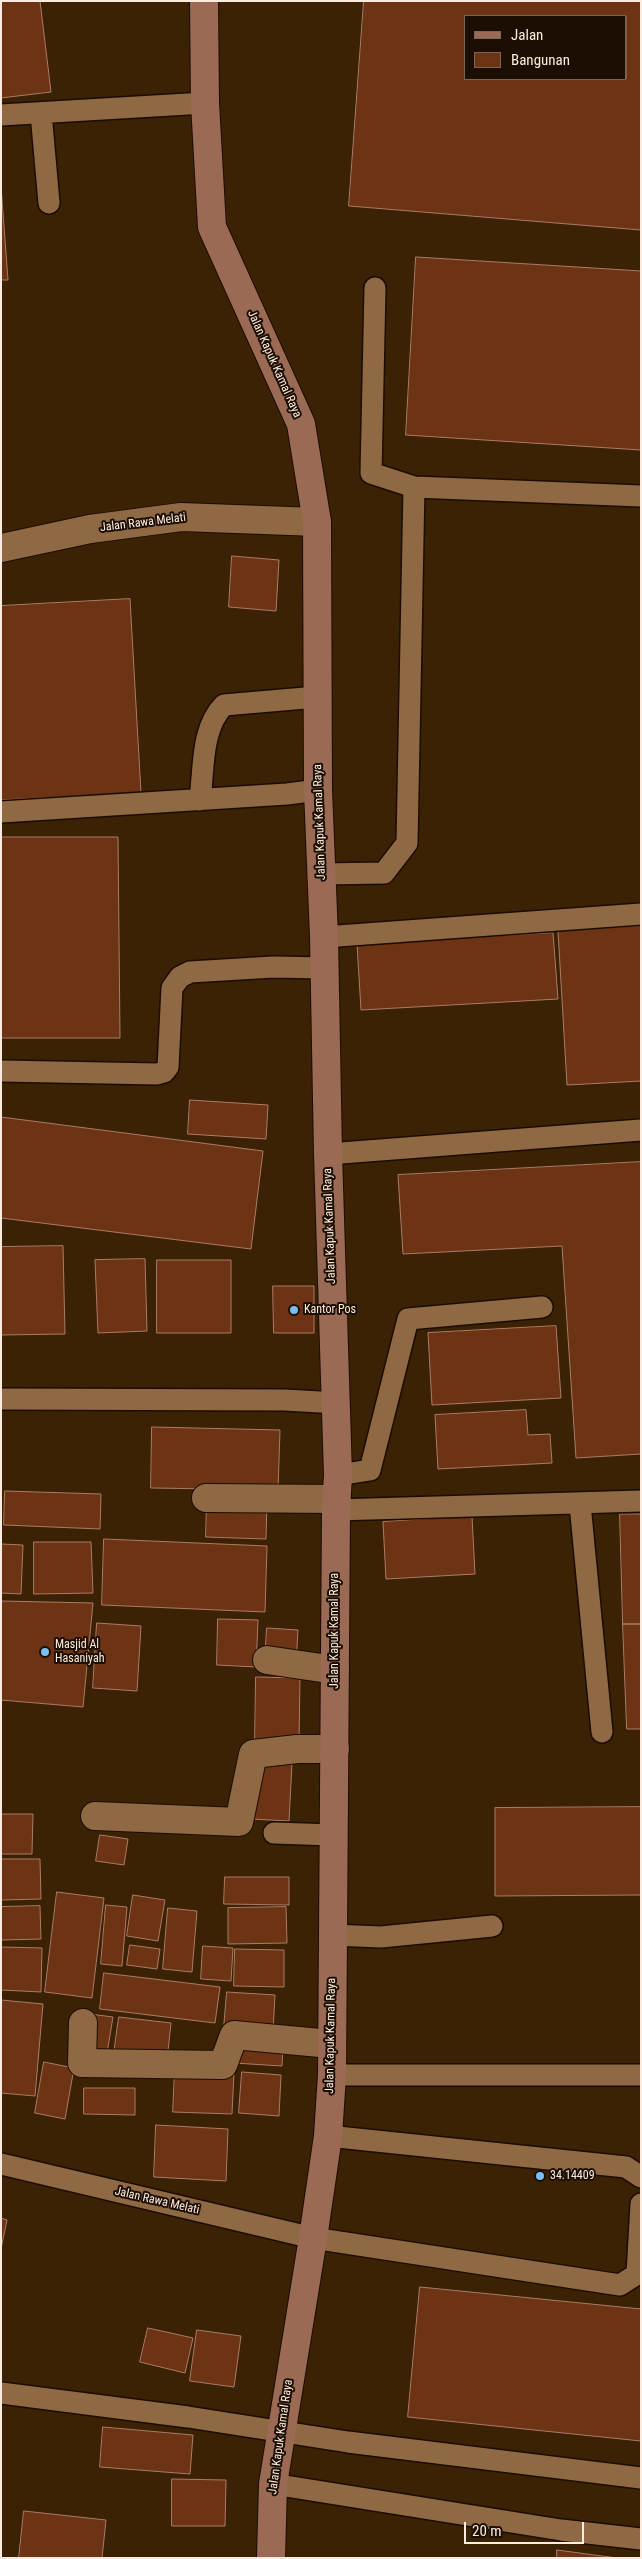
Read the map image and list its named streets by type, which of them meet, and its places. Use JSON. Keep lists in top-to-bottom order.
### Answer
{
  "streets": {
    "main road": ["Jalan Kapuk Kamal Raya"],
    "street": ["Jalan Rawa Melati"]
  },
  "crossings": [
    ["Jalan Kapuk Kamal Raya", "Jalan Rawa Melati"]
  ],
  "places": ["Kantor Pos", "Masjid Al Hasaniyah", "34.14409"],
  "legend": ["Jalan", "Bangunan"],
  "scale_bar": "20 m"
}
